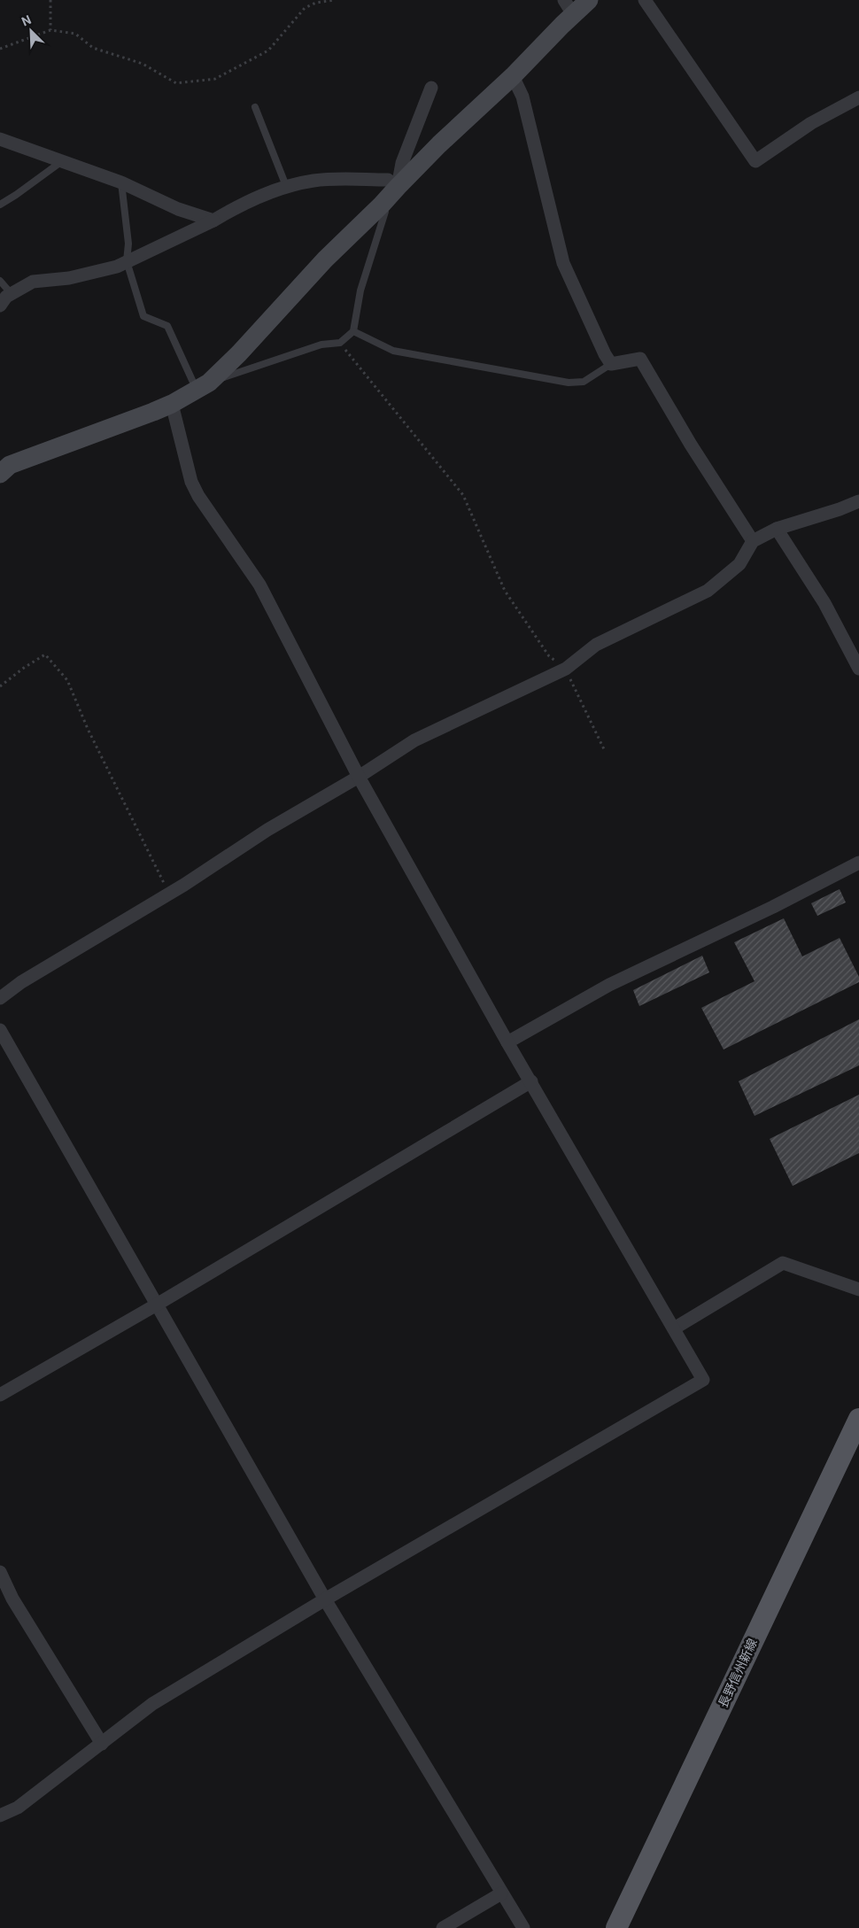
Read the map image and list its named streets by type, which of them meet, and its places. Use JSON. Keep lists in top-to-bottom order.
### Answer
{
  "streets": {
    "main road": ["長野信州新線"]
  },
  "north": "top left"
}
